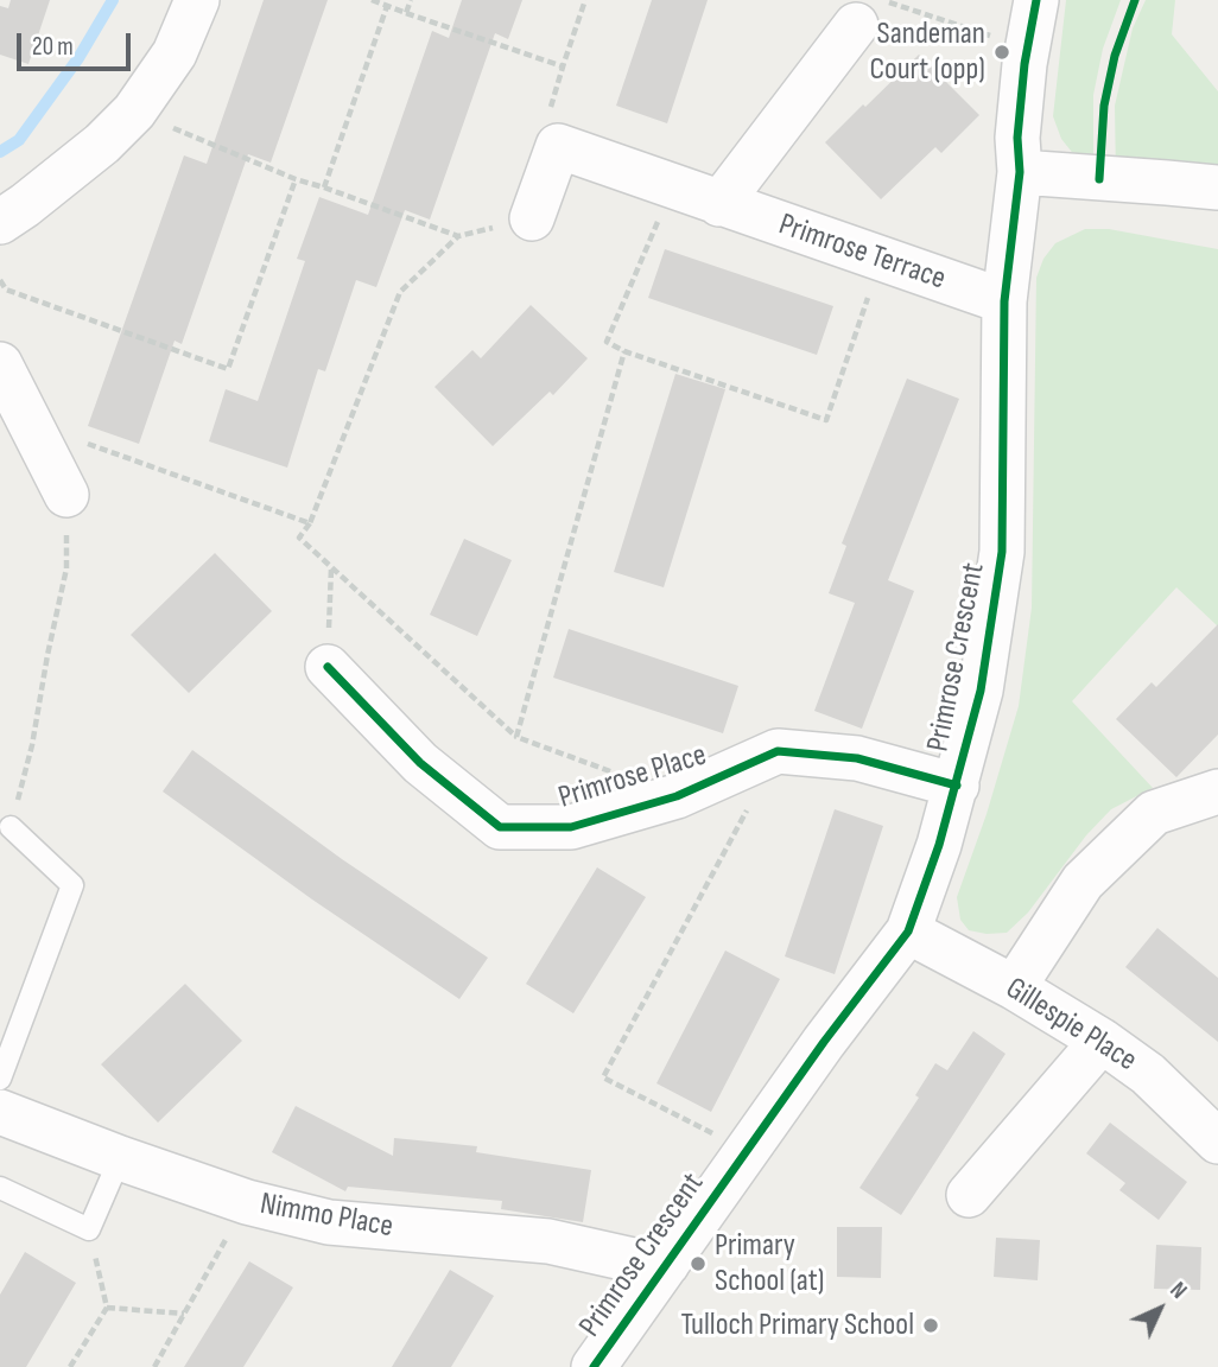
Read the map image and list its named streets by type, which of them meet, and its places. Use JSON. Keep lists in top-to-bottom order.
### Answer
{
  "streets": {
    "street": [
      "Primrose Terrace",
      "Primrose Crescent",
      "Primrose Place",
      "Gillespie Place",
      "Nimmo Place"
    ]
  },
  "crossings": [
    ["Primrose Terrace", "Primrose Crescent"],
    ["Primrose Crescent", "Primrose Place"],
    ["Primrose Crescent", "Gillespie Place"],
    ["Primrose Crescent", "Nimmo Place"]
  ],
  "places": ["Sandeman Court (opp)", "Primary School (at)", "Tulloch Primary School"],
  "scale_bar": "20 m",
  "north": "top right"
}
